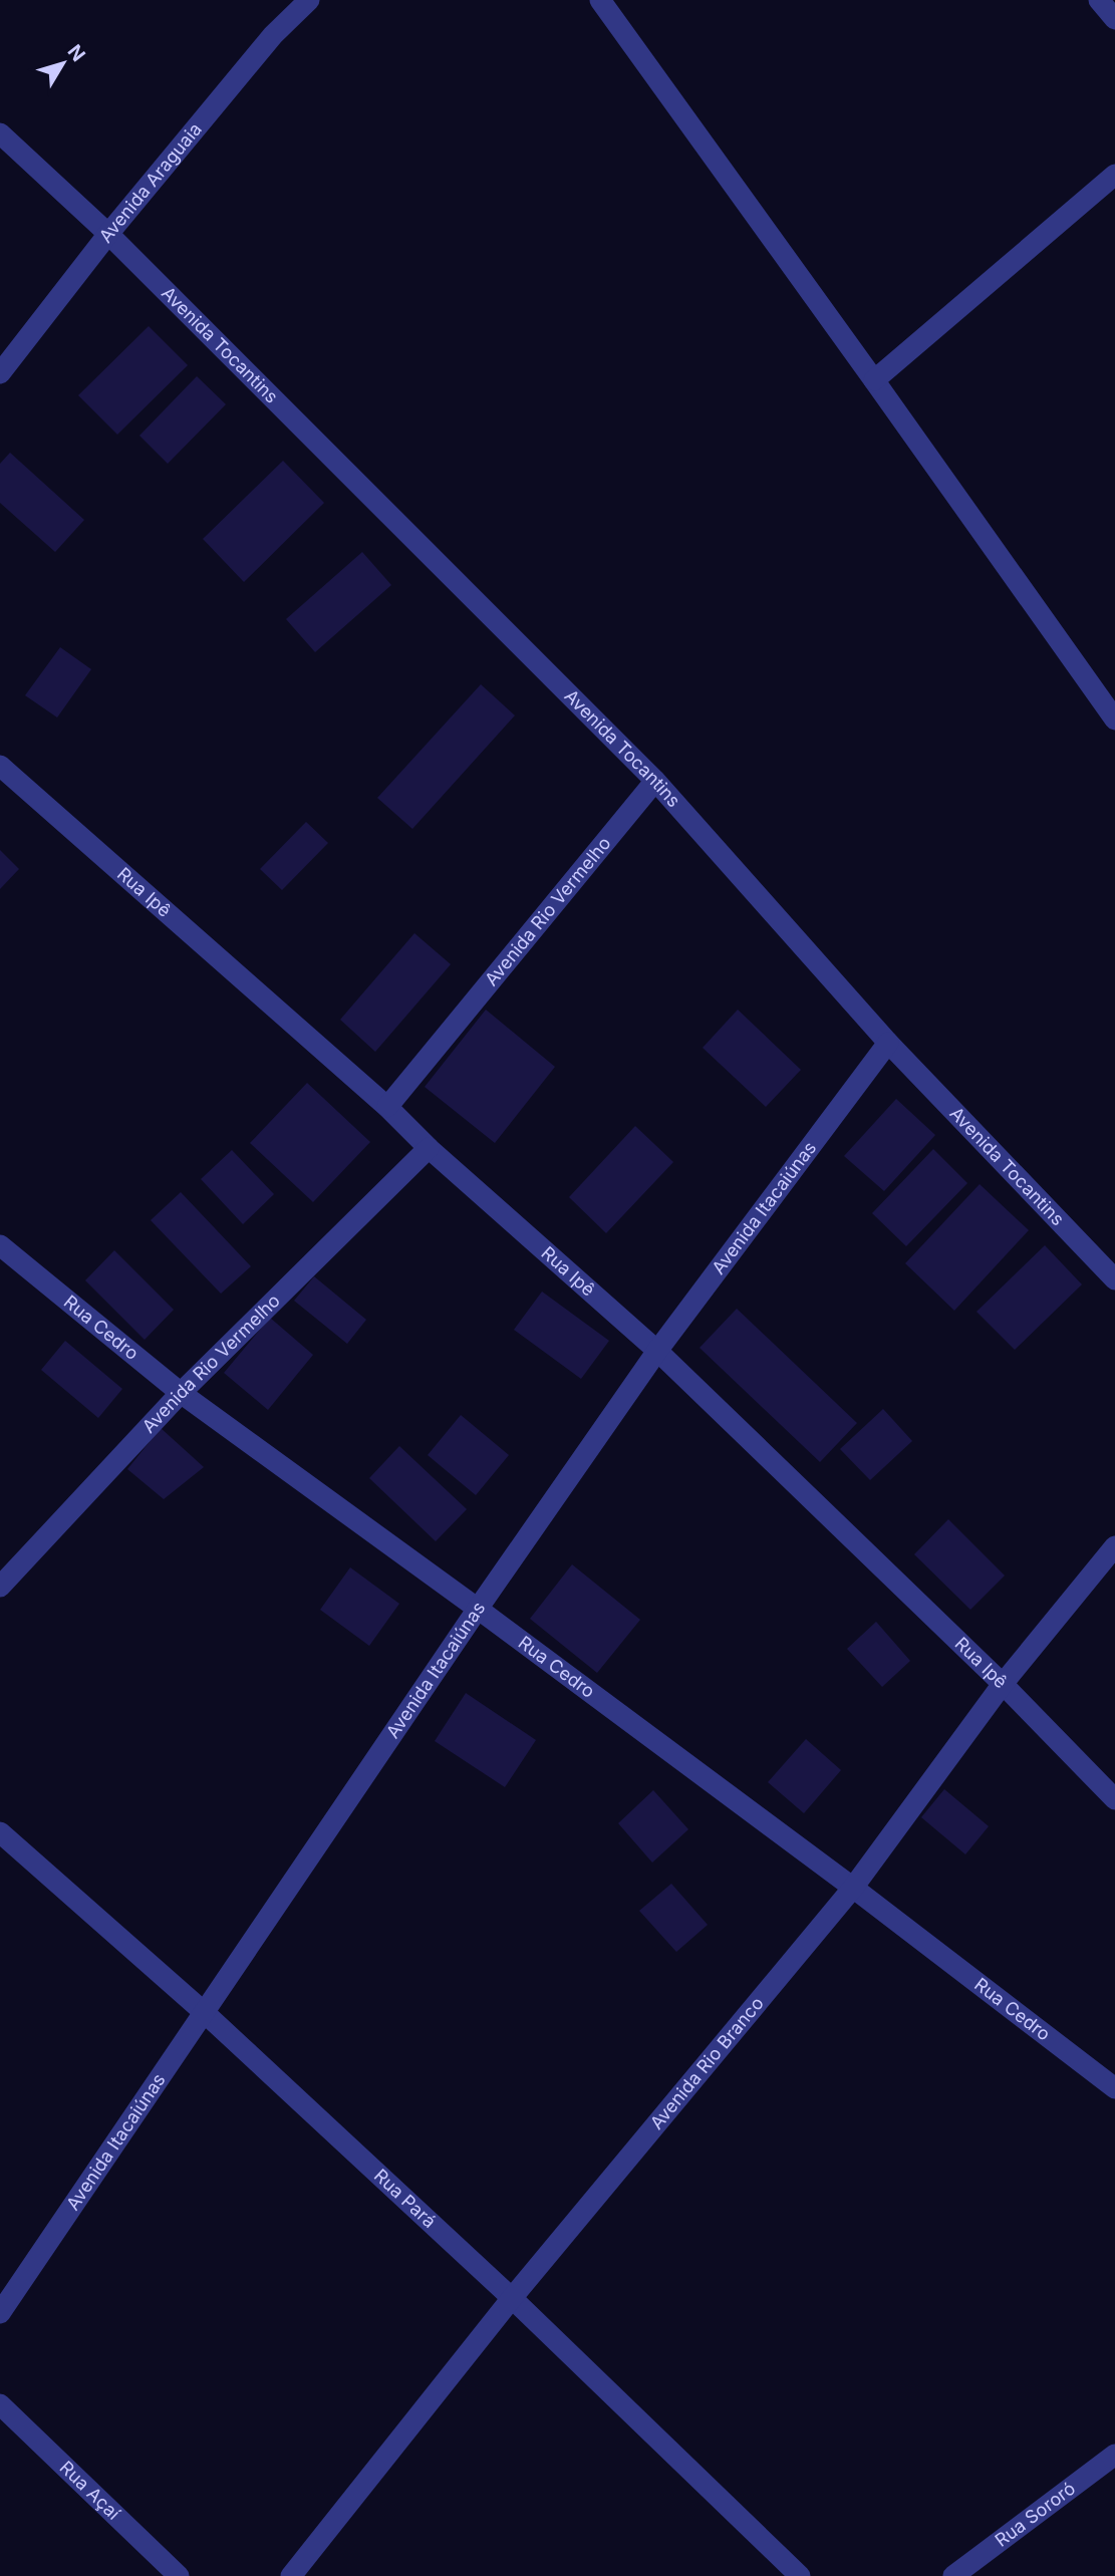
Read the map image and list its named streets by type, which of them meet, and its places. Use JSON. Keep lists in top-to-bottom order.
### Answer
{
  "streets": {
    "street": [
      "Avenida Araguaia",
      "Avenida Tocantins",
      "Rua Ipê",
      "Avenida Rio Vermelho",
      "Avenida Itacaiúnas",
      "Rua Cedro",
      "Avenida Rio Branco",
      "Rua Pará",
      "Rua Açaí",
      "Rua Sororó"
    ]
  },
  "crossings": [
    ["Avenida Araguaia", "Avenida Tocantins"],
    ["Avenida Tocantins", "Avenida Rio Vermelho"],
    ["Avenida Tocantins", "Avenida Itacaiúnas"],
    ["Rua Ipê", "Avenida Rio Vermelho"],
    ["Rua Ipê", "Avenida Itacaiúnas"],
    ["Rua Ipê", "Avenida Rio Branco"],
    ["Avenida Rio Vermelho", "Rua Cedro"],
    ["Avenida Itacaiúnas", "Rua Cedro"],
    ["Avenida Itacaiúnas", "Rua Pará"],
    ["Rua Cedro", "Avenida Rio Branco"],
    ["Avenida Rio Branco", "Rua Pará"]
  ],
  "north": "top right"
}
